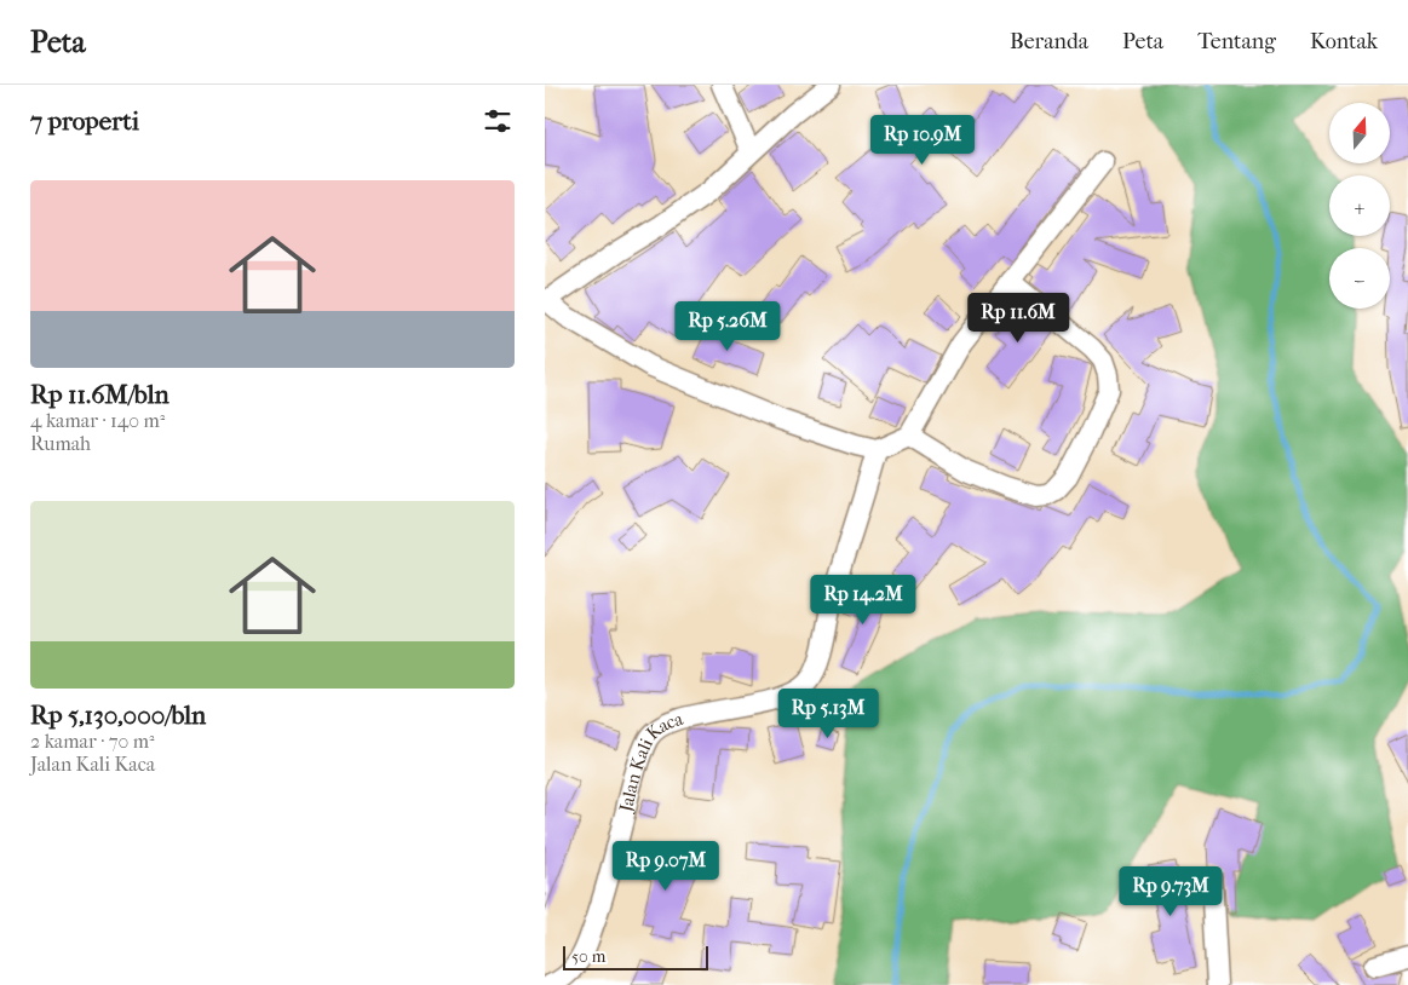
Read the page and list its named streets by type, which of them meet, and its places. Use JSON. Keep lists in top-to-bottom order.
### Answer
{
  "streets": {
    "street": ["Jalan Kali Kaca"]
  },
  "scale_bar": "50 m",
  "north": "top",
  "page": {
    "header": "Peta",
    "nav": [
      "Beranda",
      "Peta",
      "Tentang",
      "Kontak"
    ],
    "heading": "7 properti",
    "map_buttons": ["+", "−"],
    "price": [
      "Rp 10.9M",
      "Rp 11.6M",
      "Rp 5.26M",
      "Rp 14.2M",
      "Rp 5.13M",
      "Rp 9.07M",
      "Rp 9.73M"
    ],
    "list": [
      {
        "name": "Rp 11.6M/bln",
        "note": "4 kamar · 140 m² · Rumah"
      },
      {
        "name": "Rp 5,130,000/bln",
        "note": "2 kamar · 70 m² · Jalan Kali Kaca"
      }
    ],
    "scale": "50 m"
  }
}
